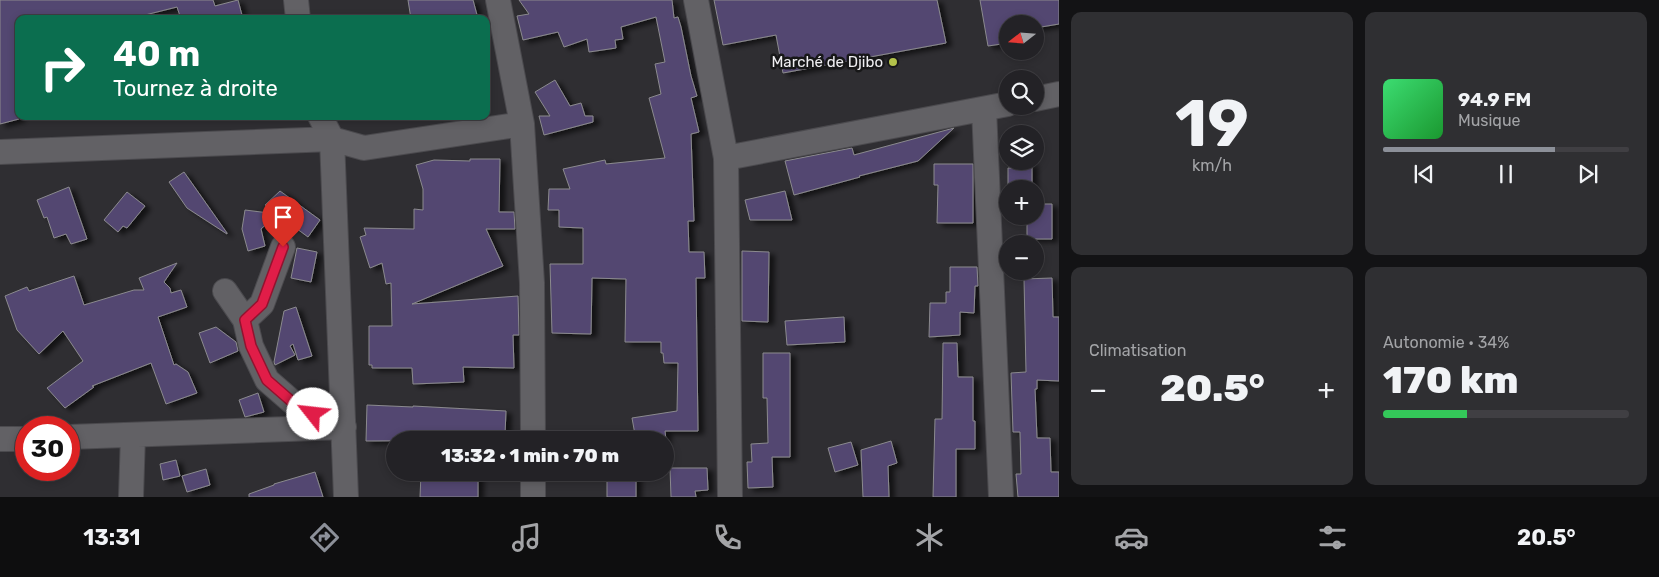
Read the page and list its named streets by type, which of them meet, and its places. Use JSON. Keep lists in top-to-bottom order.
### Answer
{
  "places": ["Marché de Djibo"],
  "north": "left",
  "page": {
    "tile": [
      ["19", "km/h"],
      "Climatisation",
      ["Autonomie · 34%", "170 km"]
    ],
    "map_buttons": ["+", "−"],
    "turn": ["40 m", "Tournez à droite"],
    "song": ["94.9 FM", "Musique"],
    "heat": ["−", "20.5°", "+"],
    "limit": "30",
    "trip": "13:32 · 1 min · 70 m",
    "tabs": ["13:31", "20.5°"]
  }
}
